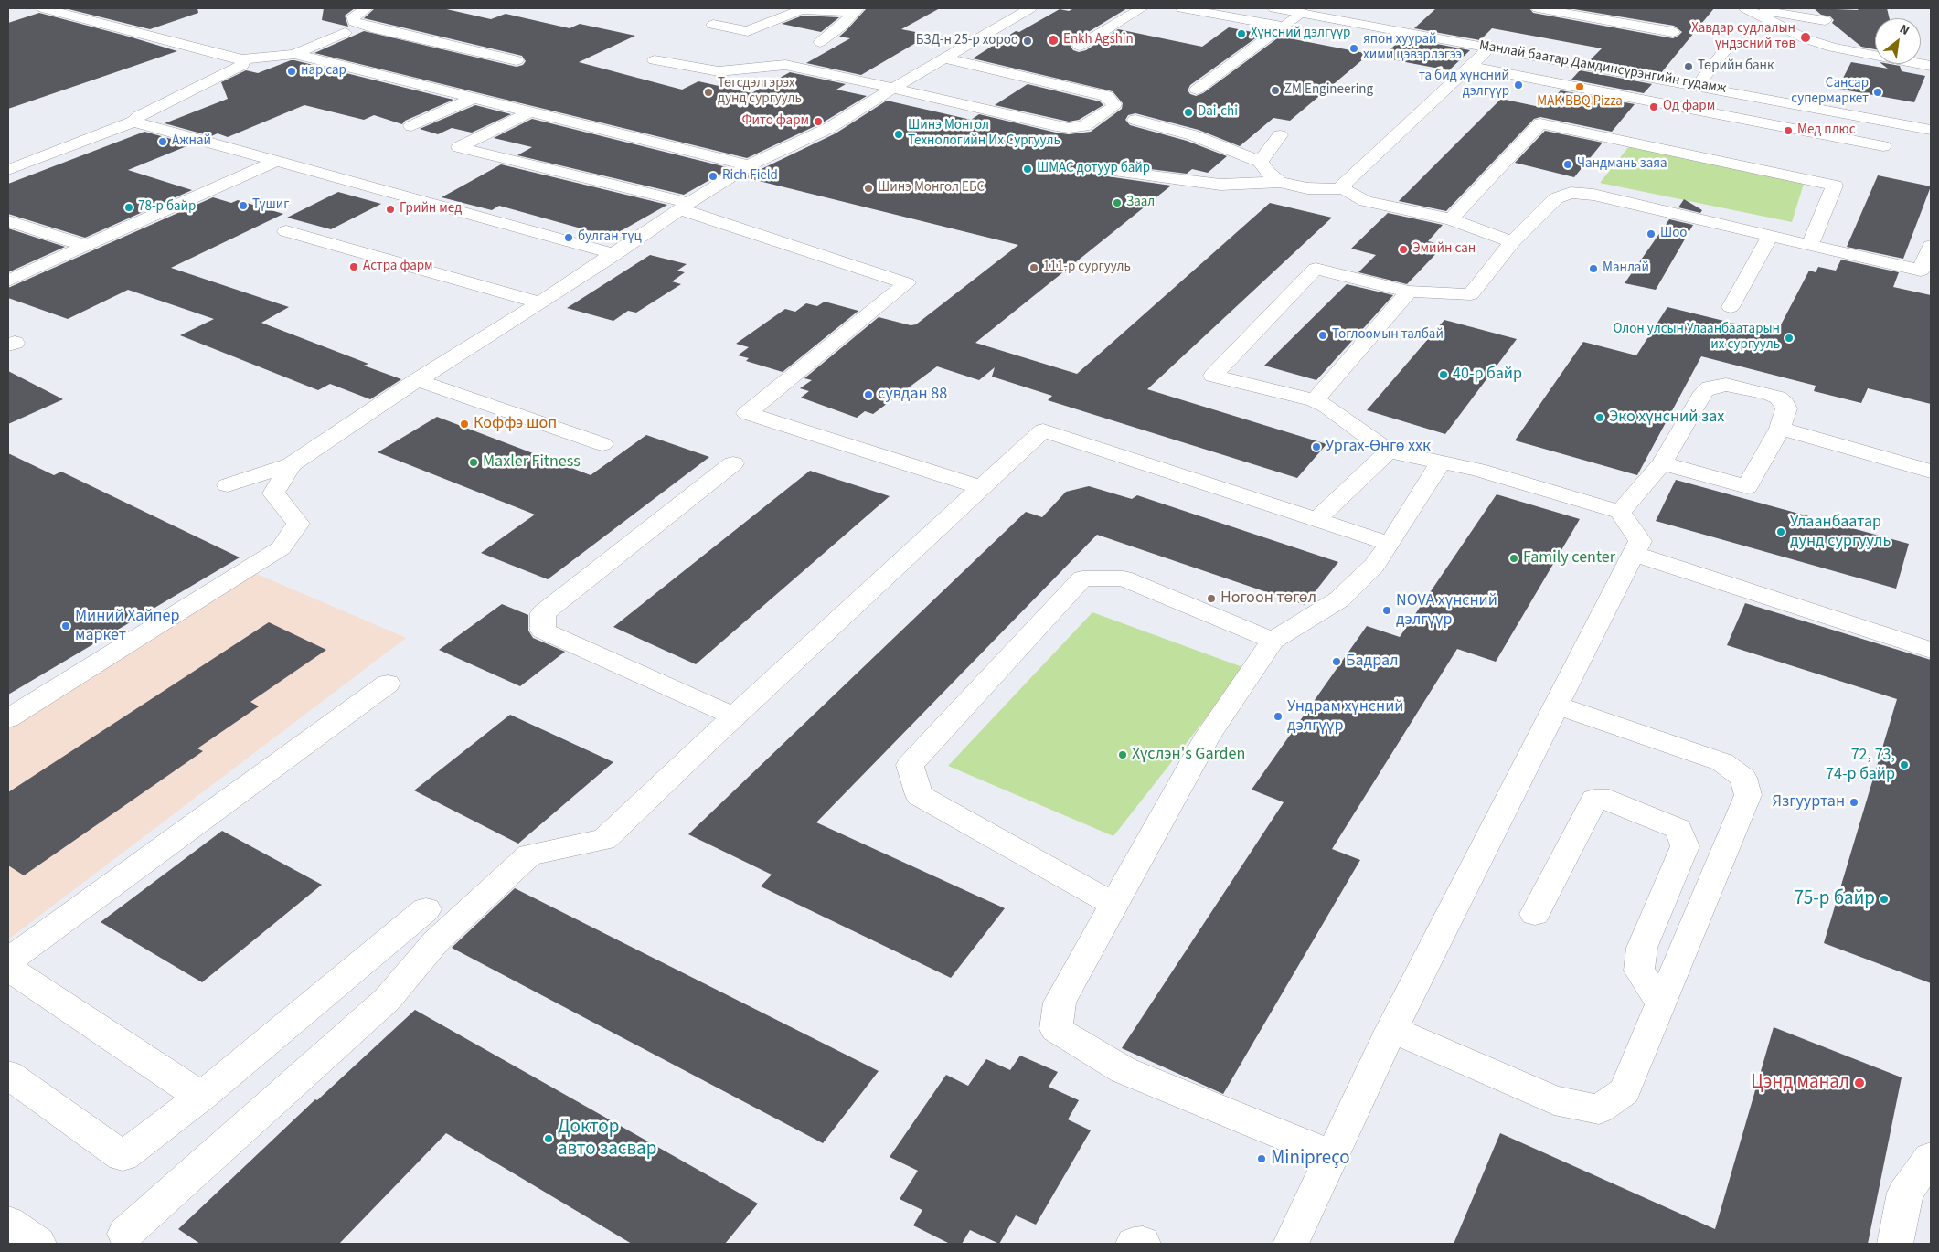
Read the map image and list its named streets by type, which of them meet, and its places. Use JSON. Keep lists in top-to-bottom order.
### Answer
{
  "streets": {
    "street": ["Манлай баатар Дамдинсүрэнгийн гудамж"]
  },
  "places": [
    "Хүнсний дэлгүүр",
    "Хавдар судлалын үндэсний төв",
    "Enkh Agshin",
    "БЗД-н 25-р хороо",
    "япон хуурай хими цэвэрлэгээ",
    "Төрийн банк",
    "нар сар",
    "та бид хүнсний дэлгүүр",
    "MAK BBQ Pizza",
    "ZM Engineering",
    "Төгсдэлгэрэх дунд сургууль",
    "Сансар супермаркет",
    "Од фарм",
    "Dai-chi",
    "Фито фарм",
    "Мед плюс",
    "Шинэ Монгол Технологийн Их Сургууль",
    "Ажнай",
    "Чандмань заяа",
    "ШМАС дотуур байр",
    "Rich Field",
    "Шинэ Монгол ЕБС",
    "Заал",
    "Түшиг",
    "78-р байр",
    "Грийн мед",
    "Шоо",
    "булган түц",
    "Эмийн сан",
    "Астра фарм",
    "111-р сургууль",
    "Манлай",
    "Тоглоомын талбай",
    "Олон улсын Улаанбаатарын их сургууль",
    "40-р байр",
    "сувдан 88",
    "Эко хүнсний зах",
    "Коффэ шоп",
    "Ургах-Өнгө ххк",
    "Maxler Fitness",
    "Улаанбаатар дунд сургууль",
    "Family center",
    "Ногоон төгөл",
    "NOVA хүнсний дэлгүүр",
    "Миний Хайпер маркет",
    "Бадрал",
    "Ундрам хүнсний дэлгүүр",
    "Хүслэн's Garden",
    "72, 73, 74-р байр",
    "Язгууртан",
    "75-р байр",
    "Цэнд манал",
    "Доктор авто засвар",
    "Minipreço"
  ],
  "north": "top right"
}
